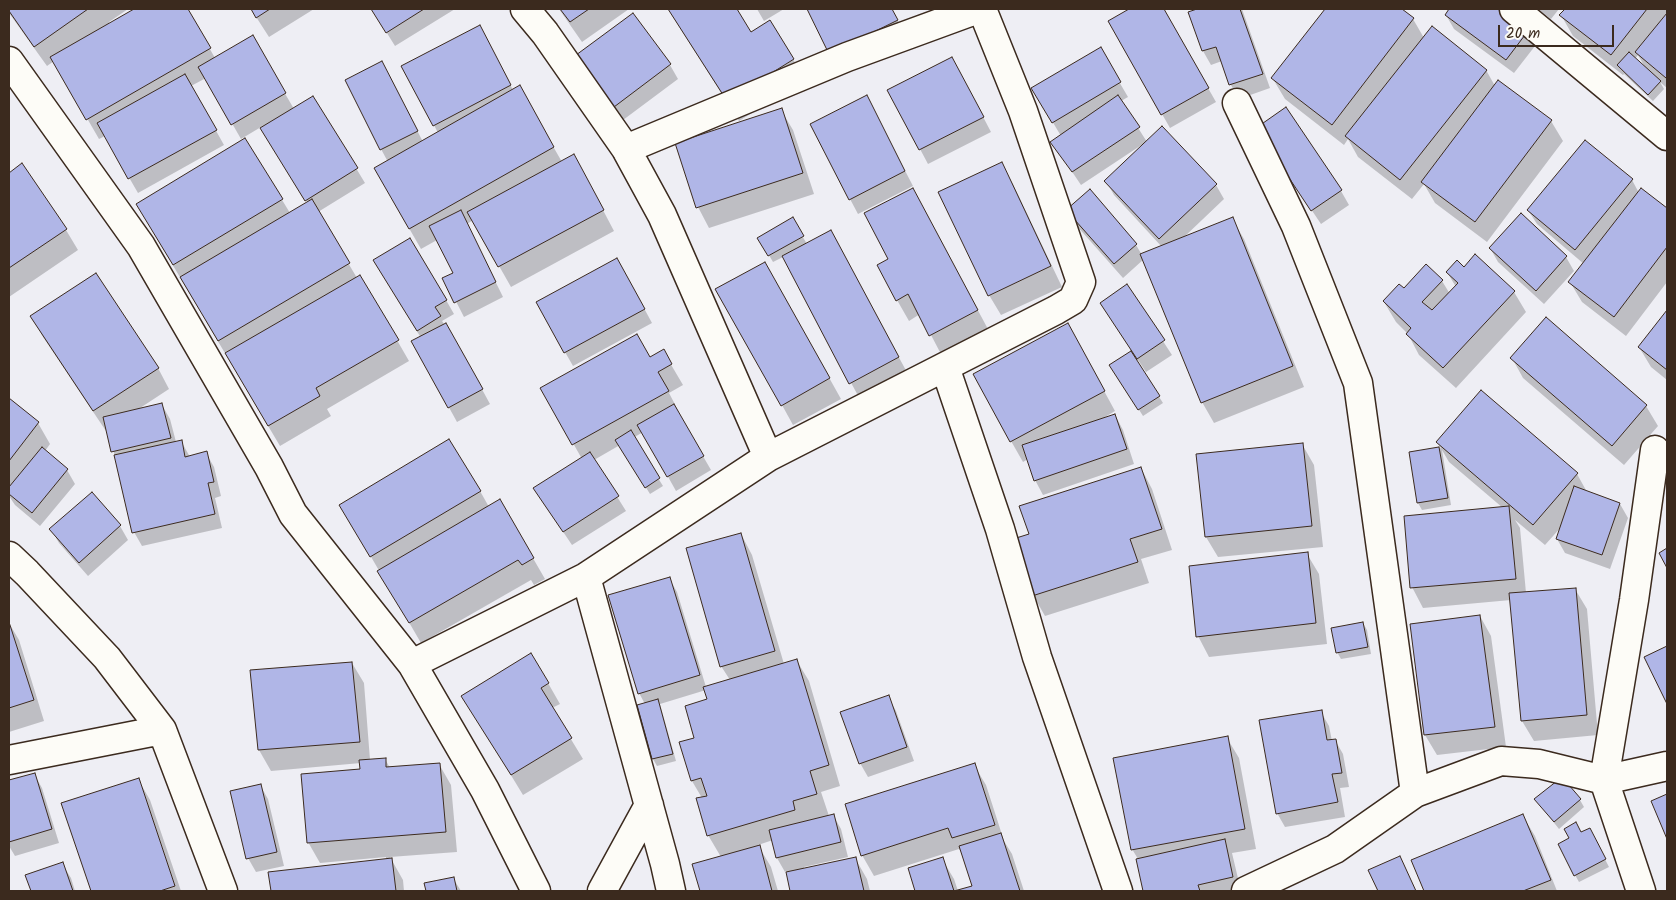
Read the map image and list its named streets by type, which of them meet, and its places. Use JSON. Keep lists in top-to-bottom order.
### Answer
{
  "scale_bar": "20 m"
}
